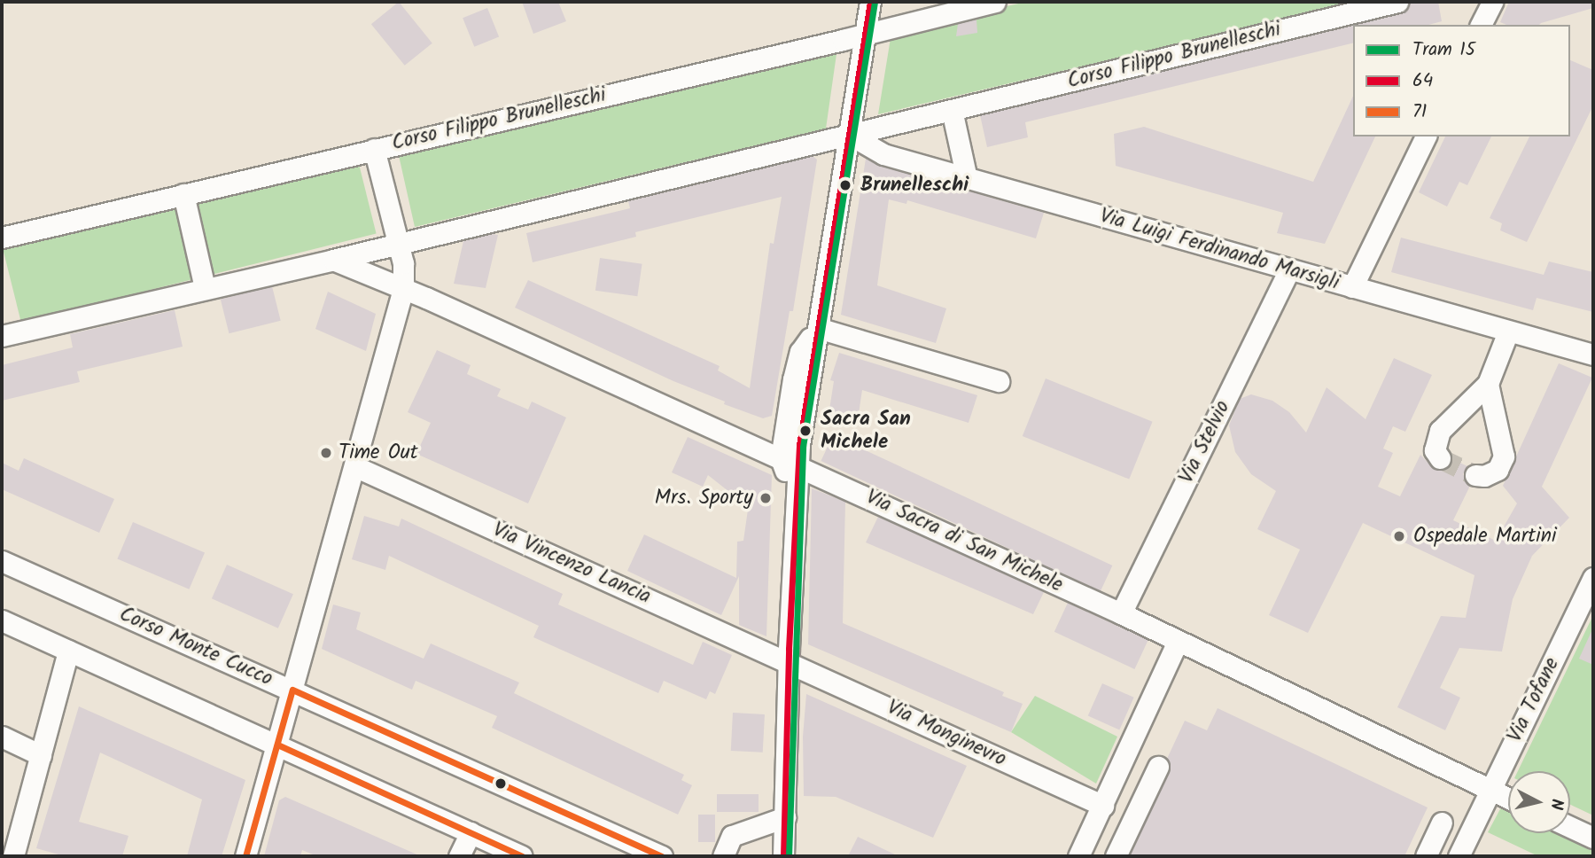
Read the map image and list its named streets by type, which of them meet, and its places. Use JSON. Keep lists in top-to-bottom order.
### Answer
{
  "streets": {
    "street": [
      "Corso Filippo Brunelleschi",
      "Via Luigi Ferdinando Marsigli",
      "Via Stelvio",
      "Via Sacra di San Michele",
      "Via Vincenzo Lancia",
      "Corso Monte Cucco",
      "Via Tofane",
      "Via Monginevro"
    ]
  },
  "crossings": [
    ["Corso Filippo Brunelleschi", "Via Luigi Ferdinando Marsigli"],
    ["Corso Filippo Brunelleschi", "Via Sacra di San Michele"],
    ["Via Luigi Ferdinando Marsigli", "Via Stelvio"],
    ["Via Stelvio", "Via Sacra di San Michele"],
    ["Via Sacra di San Michele", "Via Tofane"],
    ["Via Vincenzo Lancia", "Via Monginevro"]
  ],
  "places": [
    "Brunelleschi",
    "Sacra San Michele",
    "Time Out",
    "Mrs. Sporty",
    "Ospedale Martini"
  ],
  "lines": ["tram line 15", "transit line 64", "transit line 71"],
  "legend": ["Tram 15", "64", "71"],
  "north": "right"
}
